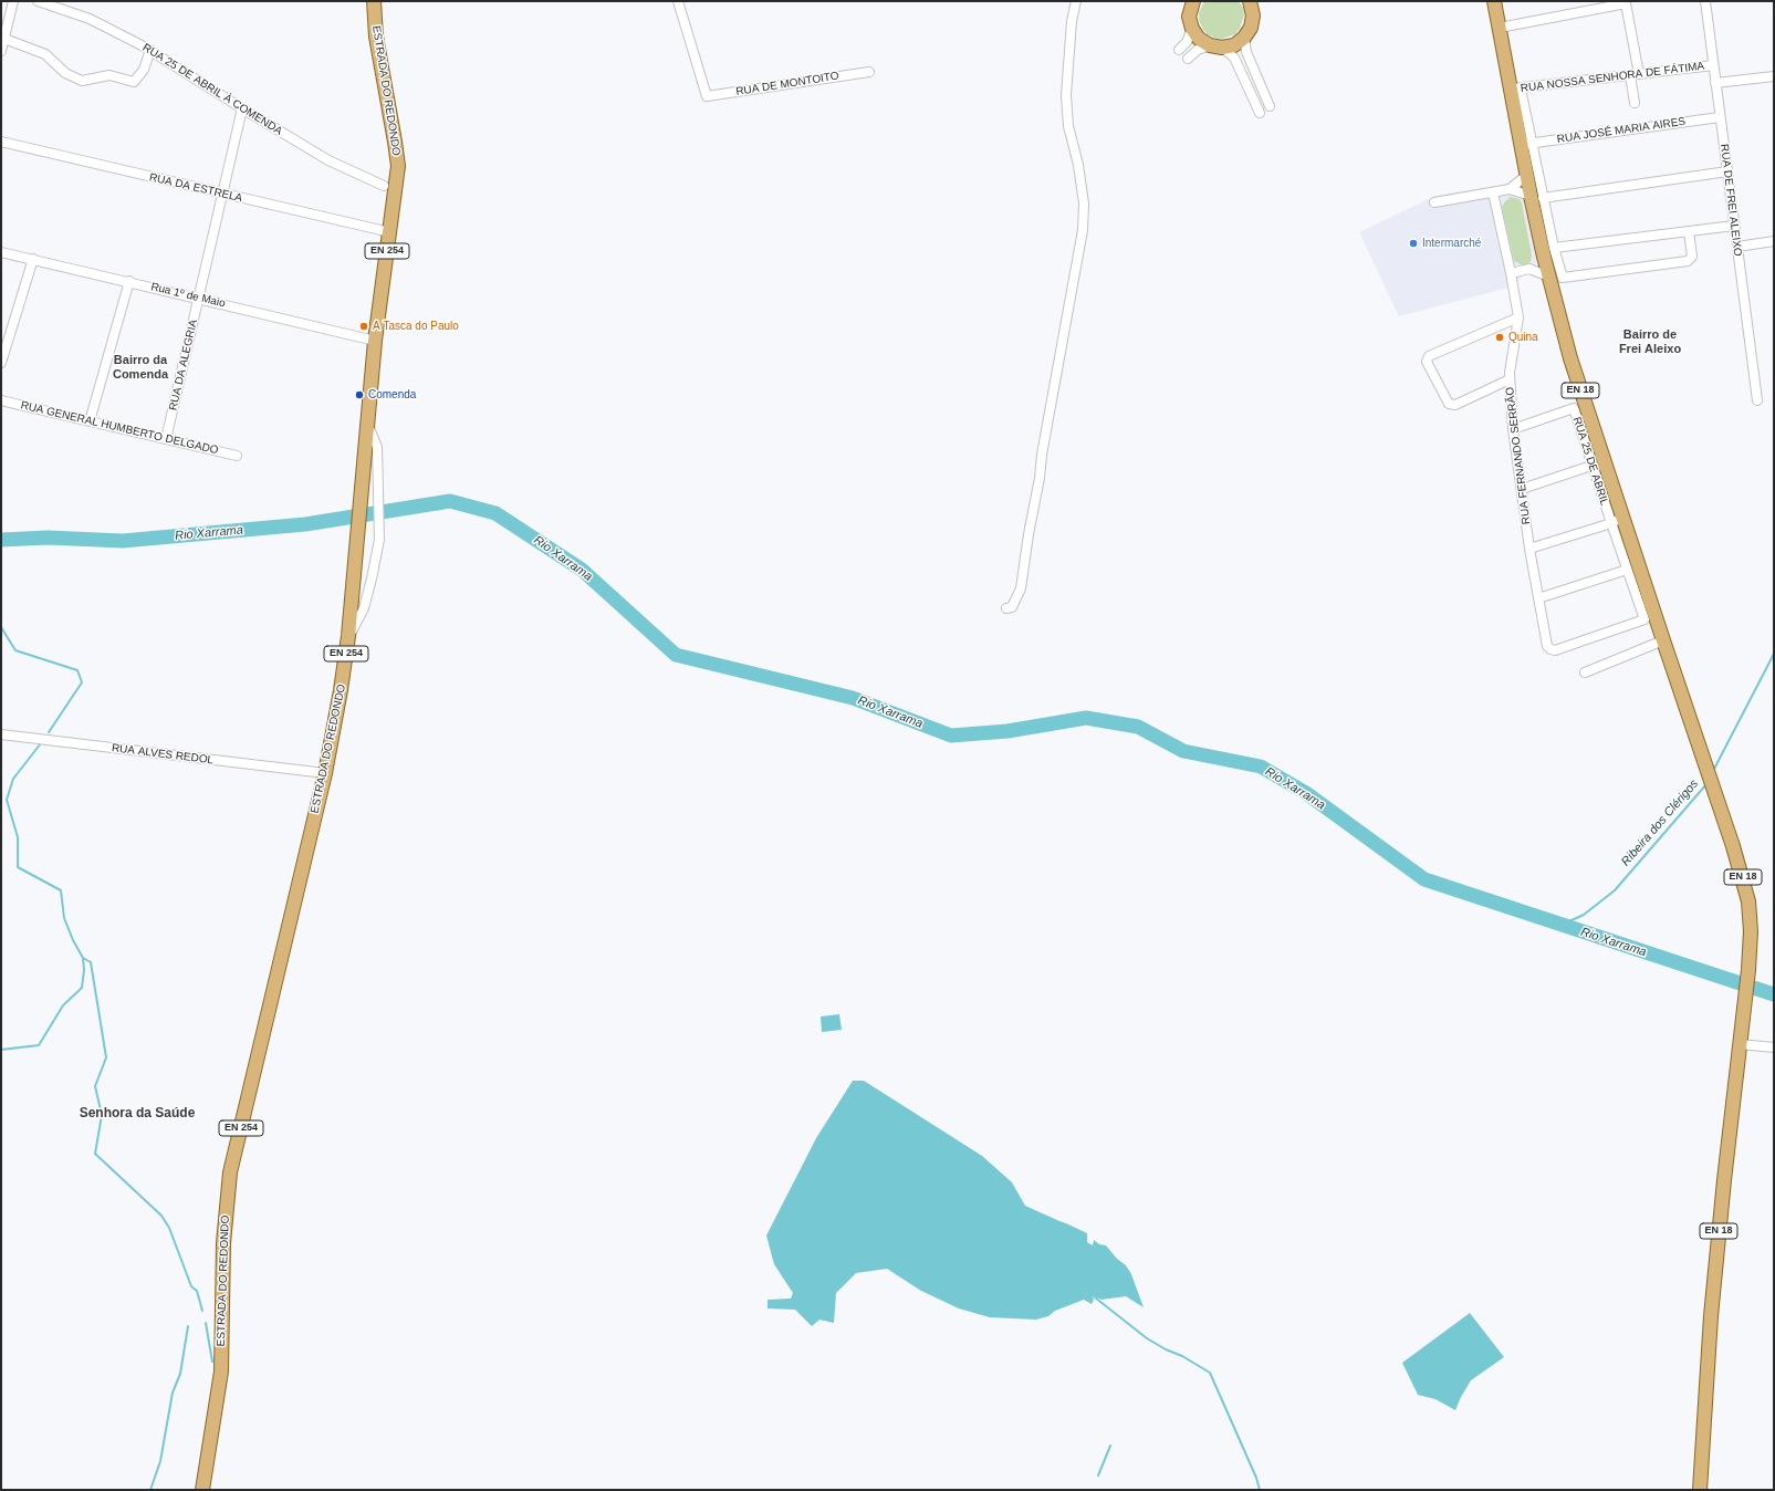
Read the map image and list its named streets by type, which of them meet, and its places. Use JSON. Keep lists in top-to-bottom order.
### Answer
{
  "streets": {
    "main road": ["ESTRADA DO REDONDO", "EN 254", "EN 18"],
    "street": [
      "RUA NOSSA SENHORA DE FÁTIMA",
      "RUA DE MONTOITO",
      "RUA 25 DE ABRIL À COMENDA",
      "RUA JOSÉ MARIA AIRES",
      "RUA DA ESTRELA",
      "RUA DE FREI ALEIXO",
      "Rua 1º de Maio",
      "RUA DA ALEGRIA",
      "RUA GENERAL HUMBERTO DELGADO",
      "RUA FERNANDO SERRÃO",
      "RUA 25 DE ABRIL",
      "RUA ALVES REDOL"
    ]
  },
  "crossings": [
    ["RUA NOSSA SENHORA DE FÁTIMA", "RUA DE FREI ALEIXO"],
    ["RUA NOSSA SENHORA DE FÁTIMA", "EN 18"],
    ["RUA 25 DE ABRIL À COMENDA", "RUA DA ALEGRIA"],
    ["ESTRADA DO REDONDO", "RUA DA ESTRELA"],
    ["ESTRADA DO REDONDO", "Rua 1º de Maio"],
    ["ESTRADA DO REDONDO", "RUA ALVES REDOL"],
    ["RUA JOSÉ MARIA AIRES", "RUA DE FREI ALEIXO"],
    ["RUA JOSÉ MARIA AIRES", "EN 18"],
    ["RUA DA ESTRELA", "RUA DA ALEGRIA"],
    ["Rua 1º de Maio", "RUA DA ALEGRIA"],
    ["RUA DA ALEGRIA", "RUA GENERAL HUMBERTO DELGADO"],
    ["EN 18", "RUA 25 DE ABRIL"],
    ["RUA FERNANDO SERRÃO", "RUA 25 DE ABRIL"]
  ],
  "districts": ["Bairro de Frei Aleixo", "Bairro da Comenda", "Senhora da Saúde"],
  "water": ["Rio Xarrama", "Ribeira dos Clérigos"],
  "places": [
    "Intermarché",
    "A Tasca do Paulo",
    "Quina",
    "Comenda"
  ]
}
